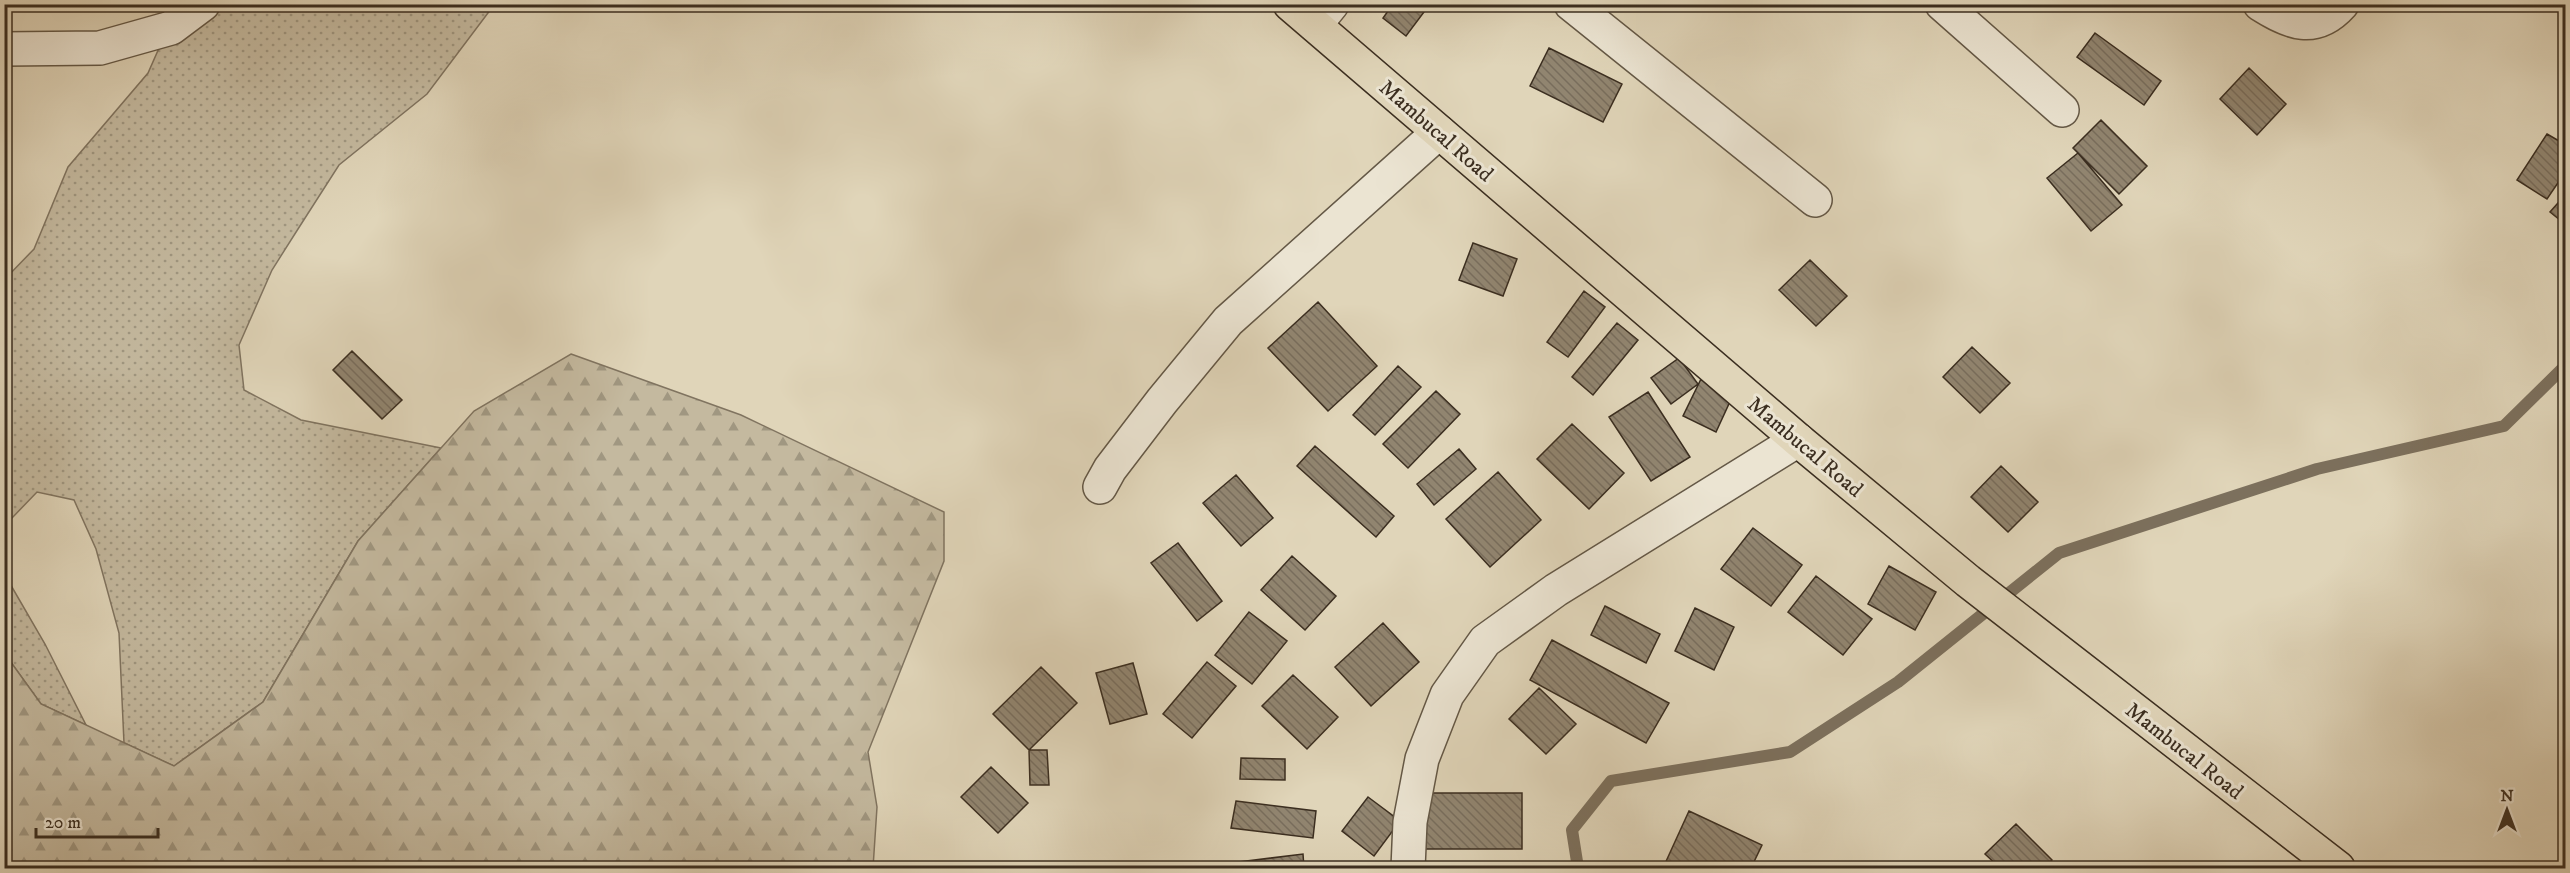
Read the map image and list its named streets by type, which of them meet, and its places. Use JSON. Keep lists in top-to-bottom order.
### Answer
{
  "streets": {
    "main road": ["Mambucal Road"]
  },
  "scale_bar": "20 m",
  "north": "top"
}
